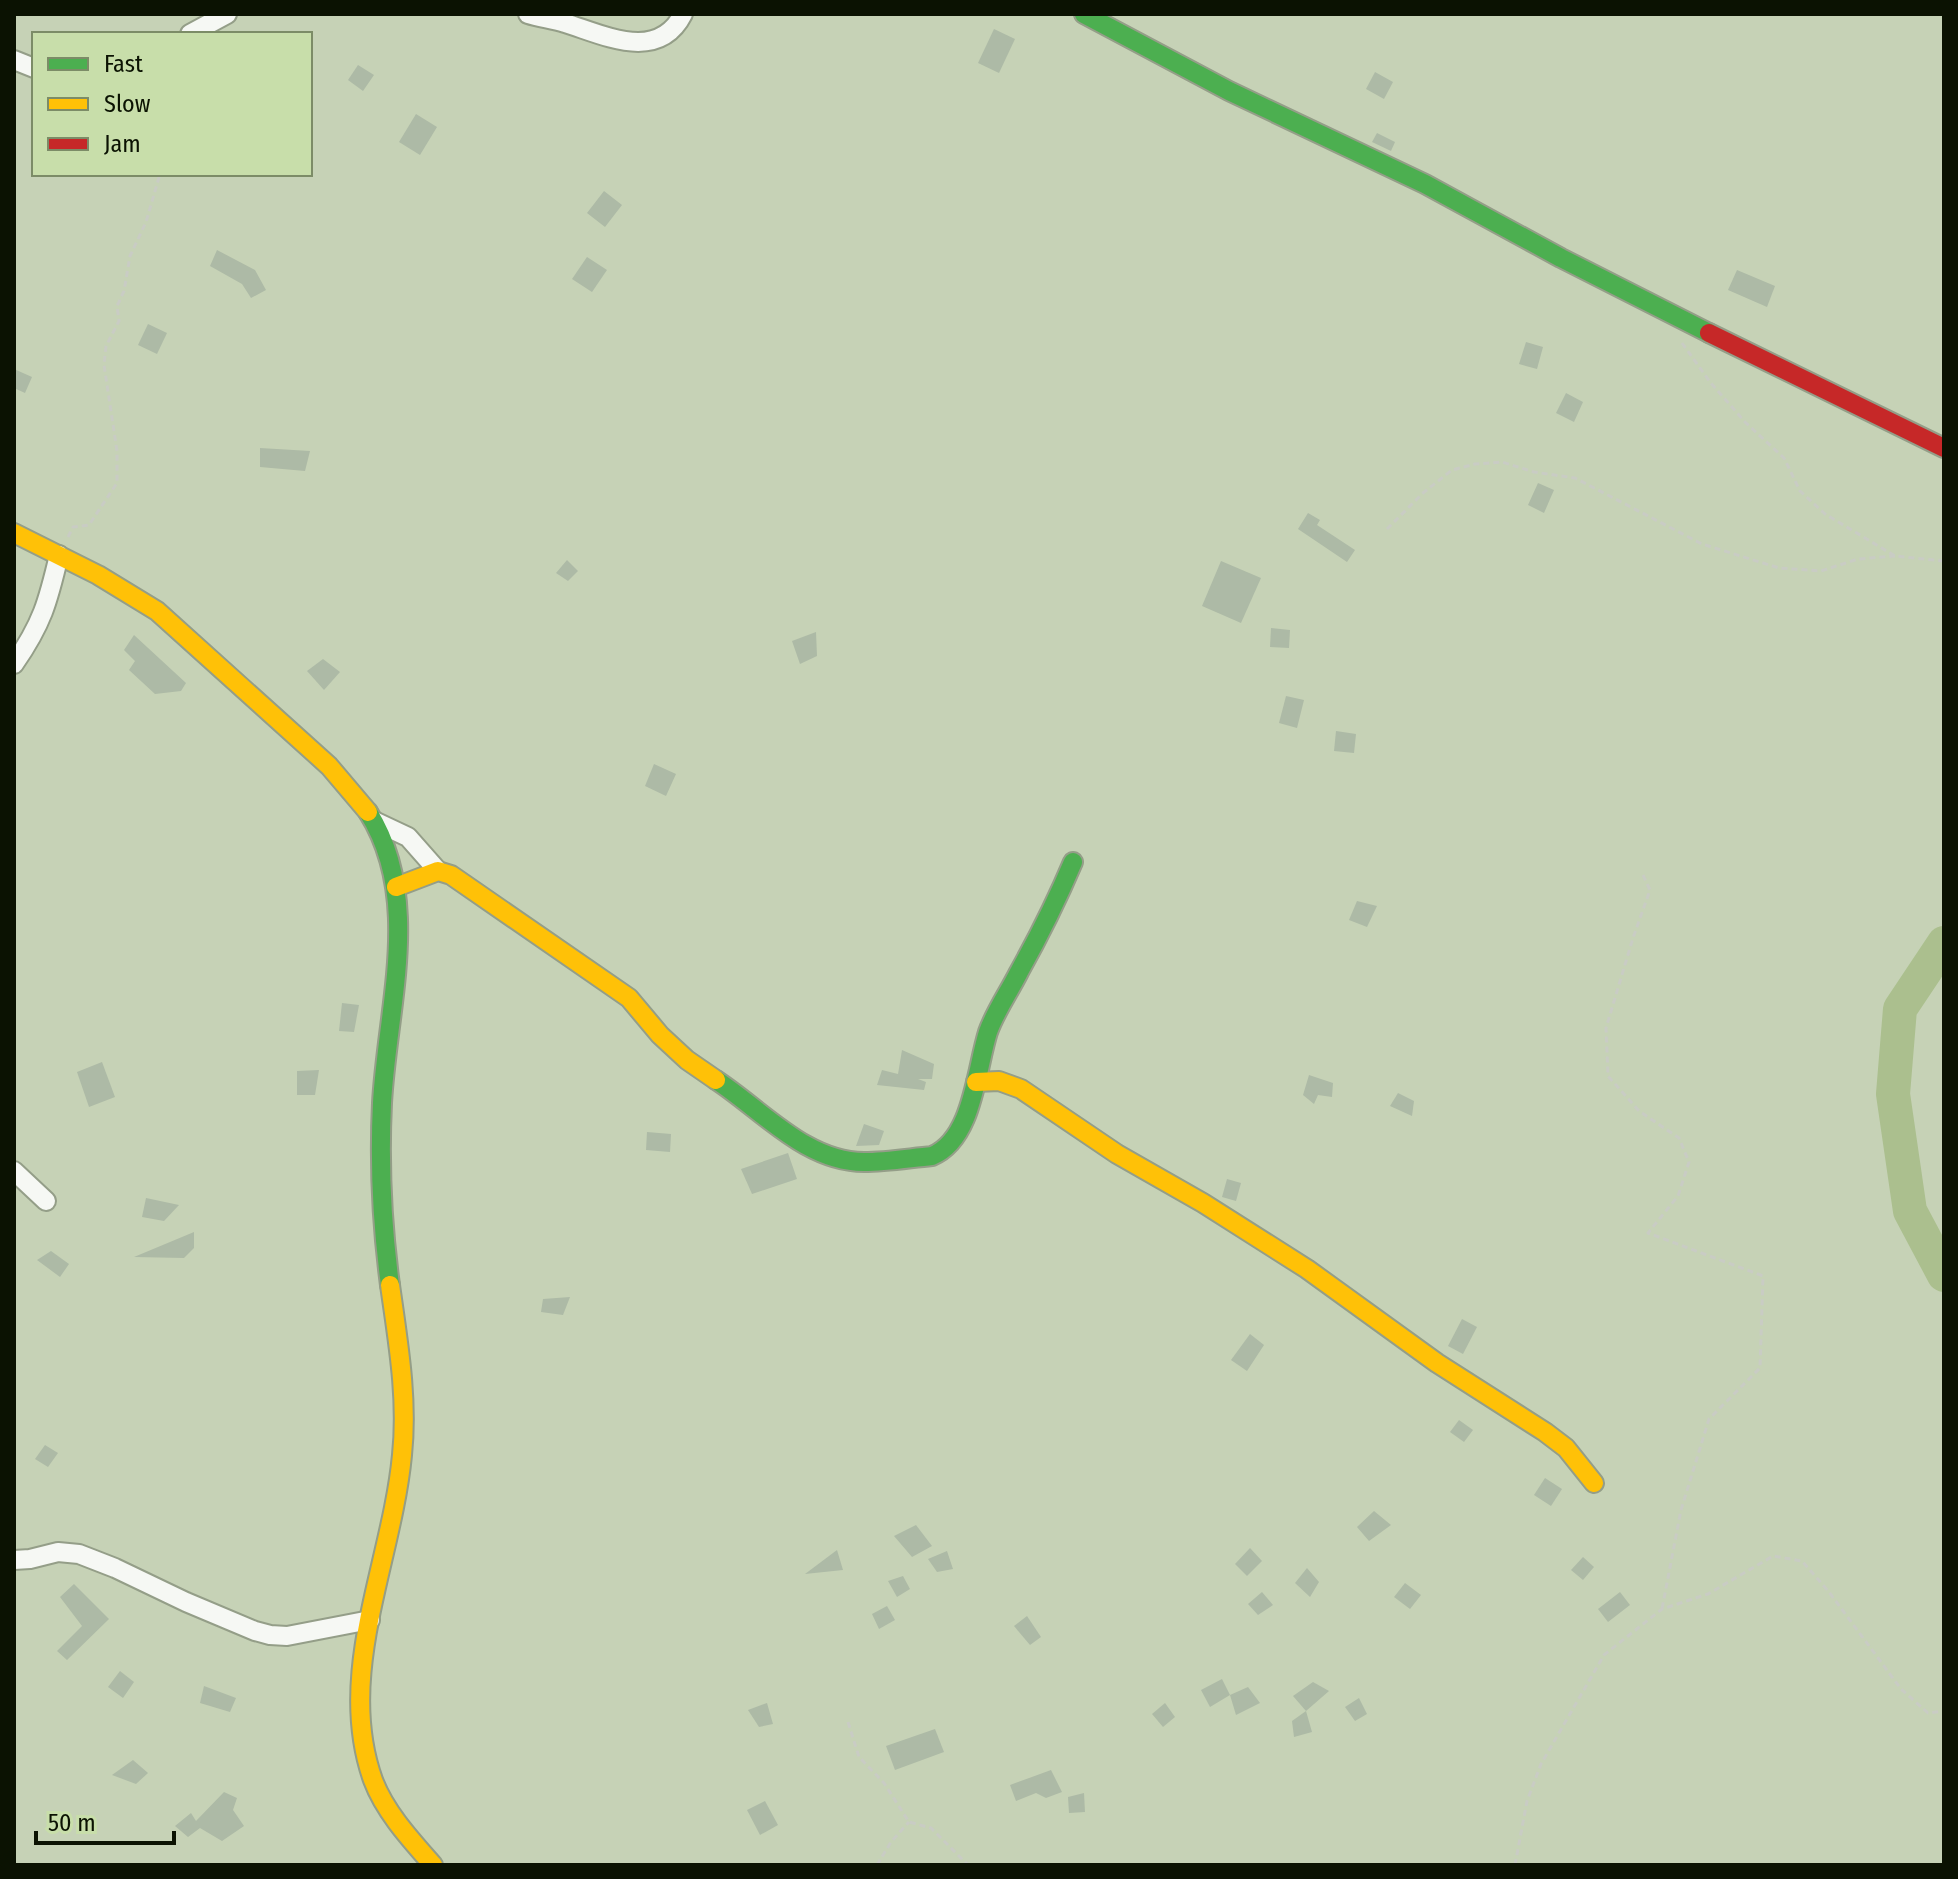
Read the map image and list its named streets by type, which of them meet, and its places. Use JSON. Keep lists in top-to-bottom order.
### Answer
{
  "legend": ["Fast", "Slow", "Jam"],
  "scale_bar": "50 m"
}
